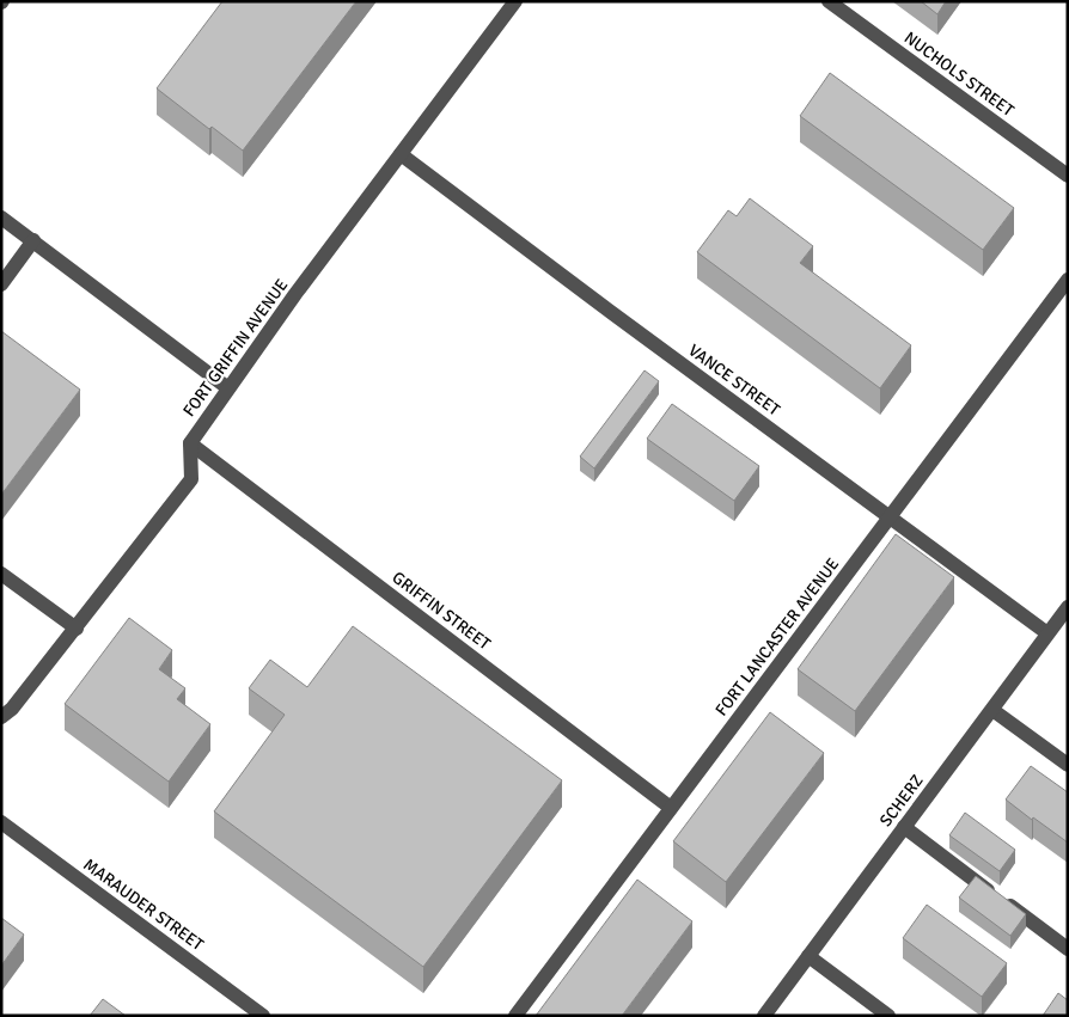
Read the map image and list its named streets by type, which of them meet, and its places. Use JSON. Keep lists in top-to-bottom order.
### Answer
{
  "streets": {
    "street": [
      "NUCHOLS STREET",
      "FORT GRIFFIN AVENUE",
      "VANCE STREET",
      "GRIFFIN STREET",
      "FORT LANCASTER AVENUE",
      "SCHERZ",
      "MARAUDER STREET"
    ]
  },
  "crossings": [
    ["FORT GRIFFIN AVENUE", "VANCE STREET"],
    ["FORT GRIFFIN AVENUE", "GRIFFIN STREET"],
    ["VANCE STREET", "FORT LANCASTER AVENUE"],
    ["VANCE STREET", "SCHERZ"],
    ["GRIFFIN STREET", "FORT LANCASTER AVENUE"]
  ]
}
